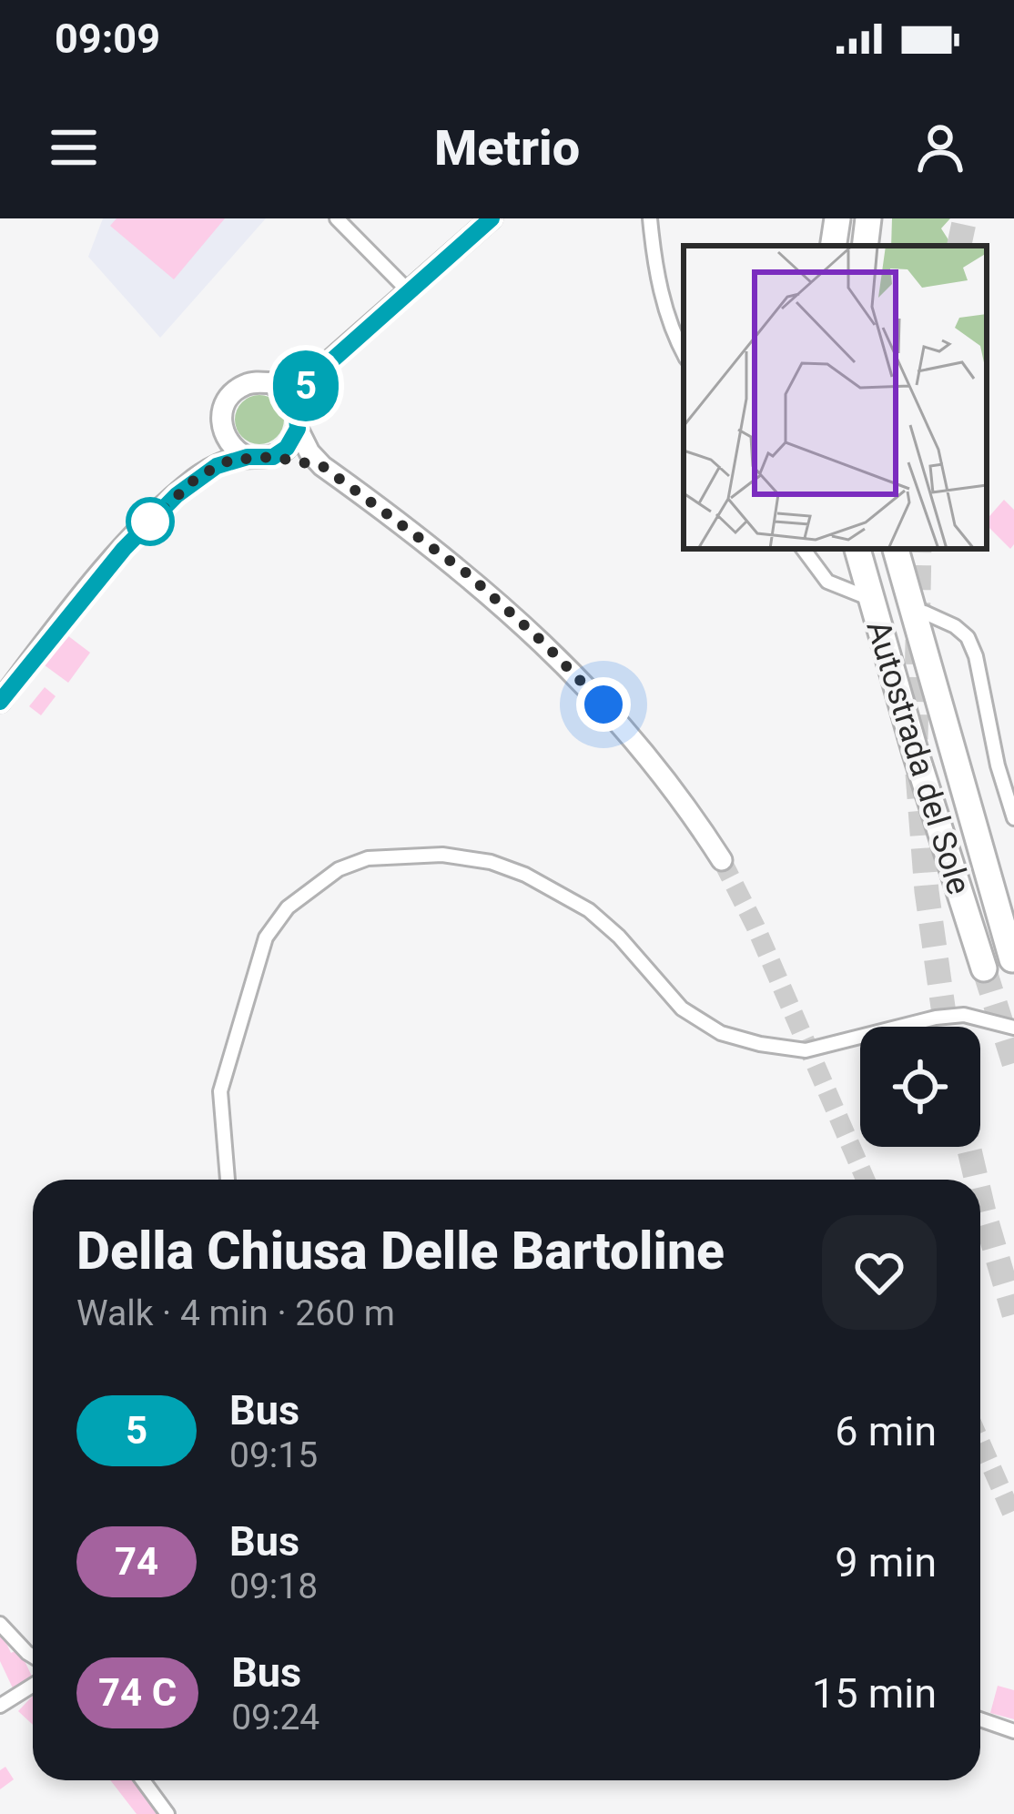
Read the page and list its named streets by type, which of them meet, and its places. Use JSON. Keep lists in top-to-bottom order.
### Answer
{
  "streets": {
    "highway": ["Autostrada del Sole"]
  },
  "lines": ["bus line 5"],
  "page": {
    "status": "09:09",
    "header": "Metrio",
    "on_map": "5",
    "heading": ["Della Chiusa Delle Bartoline", "Walk · 4 min · 260 m"],
    "list": [
      {
        "mark": "5",
        "name": "Bus",
        "note": "09:15",
        "value": "6 min"
      },
      {
        "mark": "74",
        "name": "Bus",
        "note": "09:18",
        "value": "9 min"
      },
      {
        "mark": "74 C",
        "name": "Bus",
        "note": "09:24",
        "value": "15 min"
      }
    ]
  }
}
